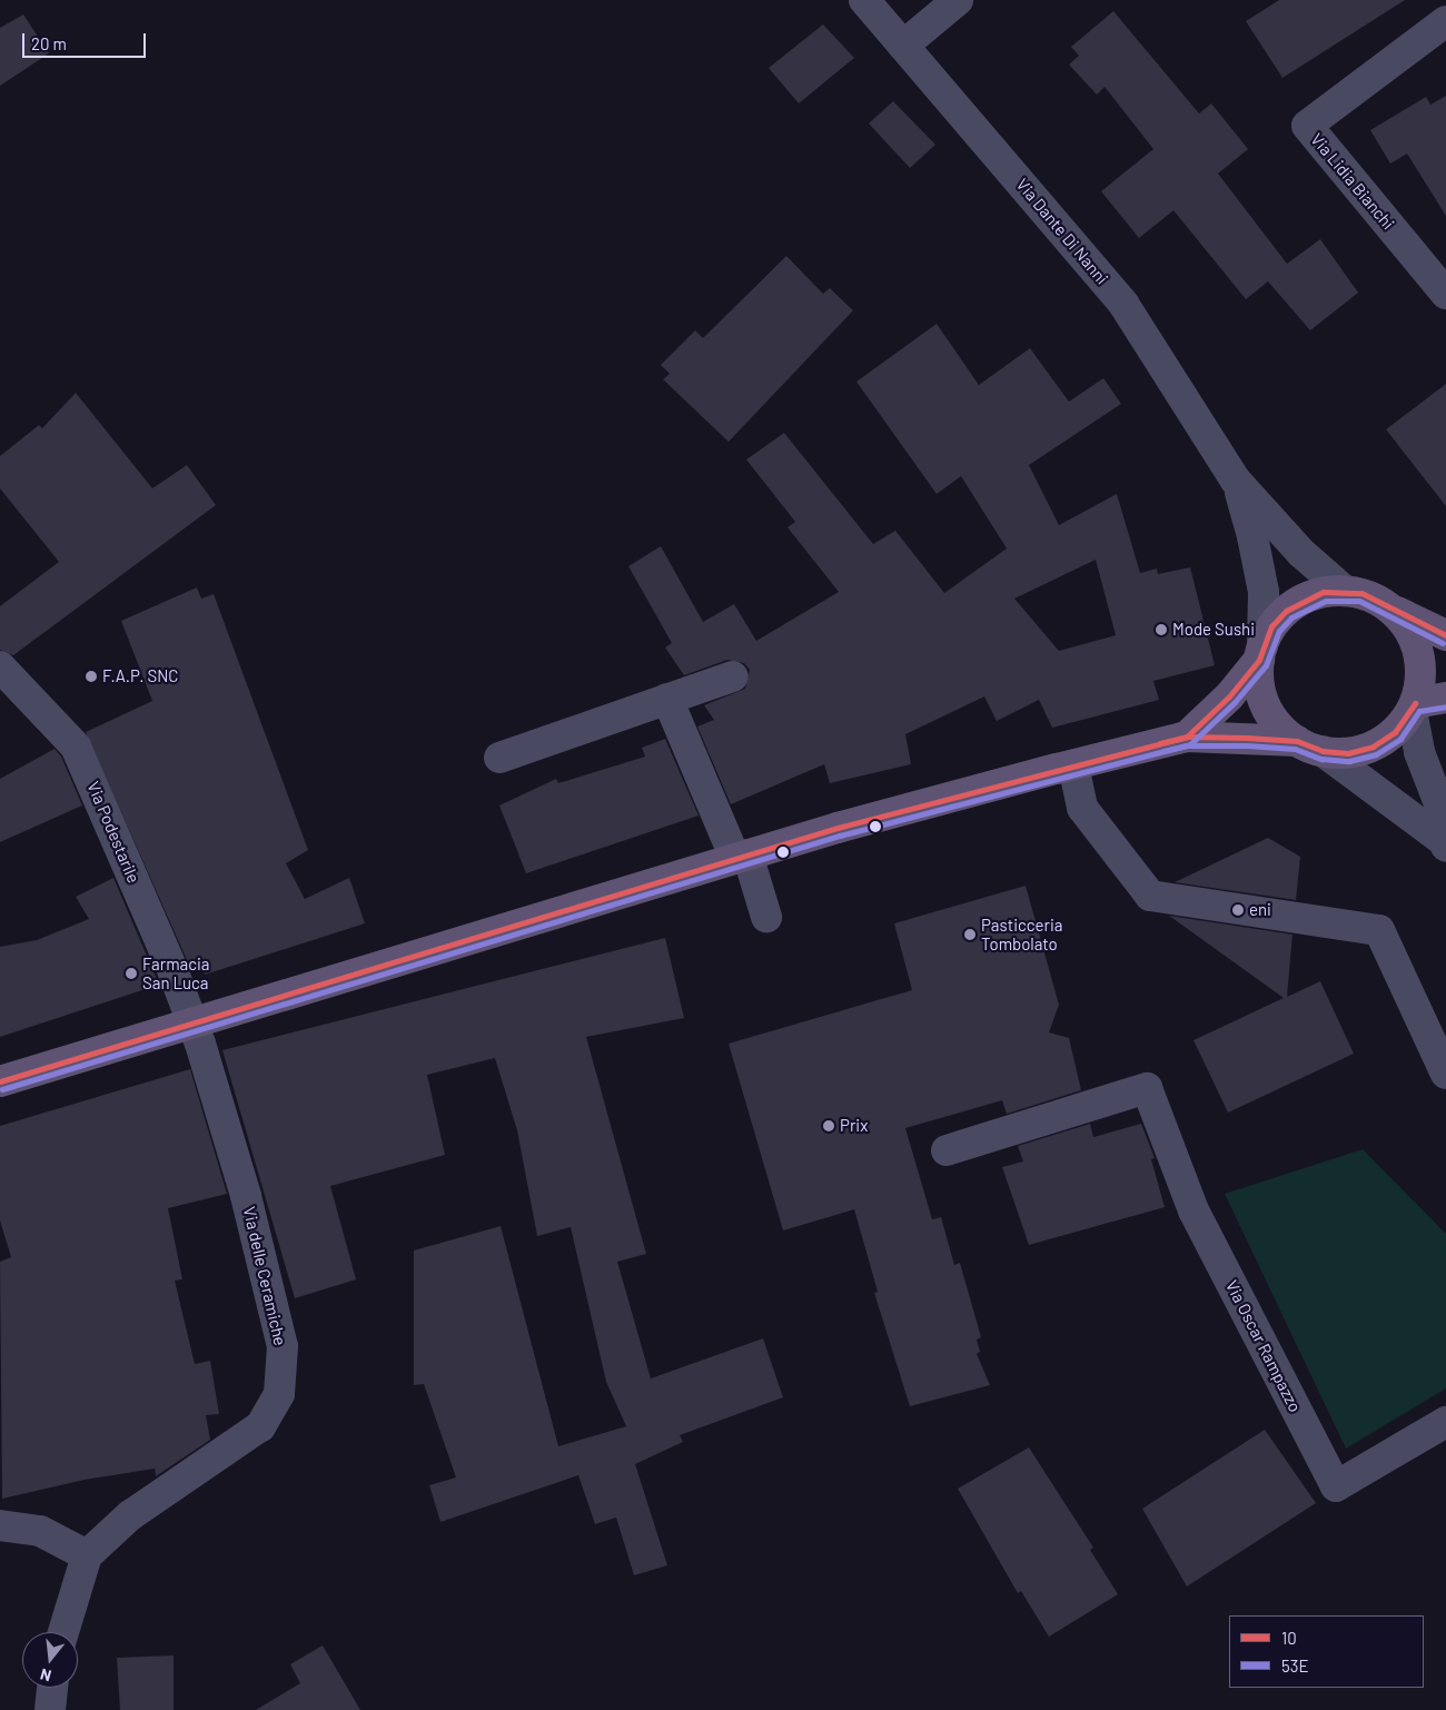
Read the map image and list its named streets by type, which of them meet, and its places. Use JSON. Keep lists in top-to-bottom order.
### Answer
{
  "streets": {
    "street": [
      "Via Lidia Bianchi",
      "Via Dante Di Nanni",
      "Via Podestarile",
      "Via delle Ceramiche",
      "Via Oscar Rampazzo"
    ]
  },
  "crossings": [
    ["Via Podestarile", "Via delle Ceramiche"]
  ],
  "places": [
    "Mode Sushi",
    "F.A.P. SNC",
    "eni",
    "Pasticceria Tombolato",
    "Farmacia San Luca",
    "Prix"
  ],
  "lines": ["transit line 10", "transit line 53E"],
  "legend": ["10", "53E"],
  "scale_bar": "20 m",
  "north": "bottom"
}
